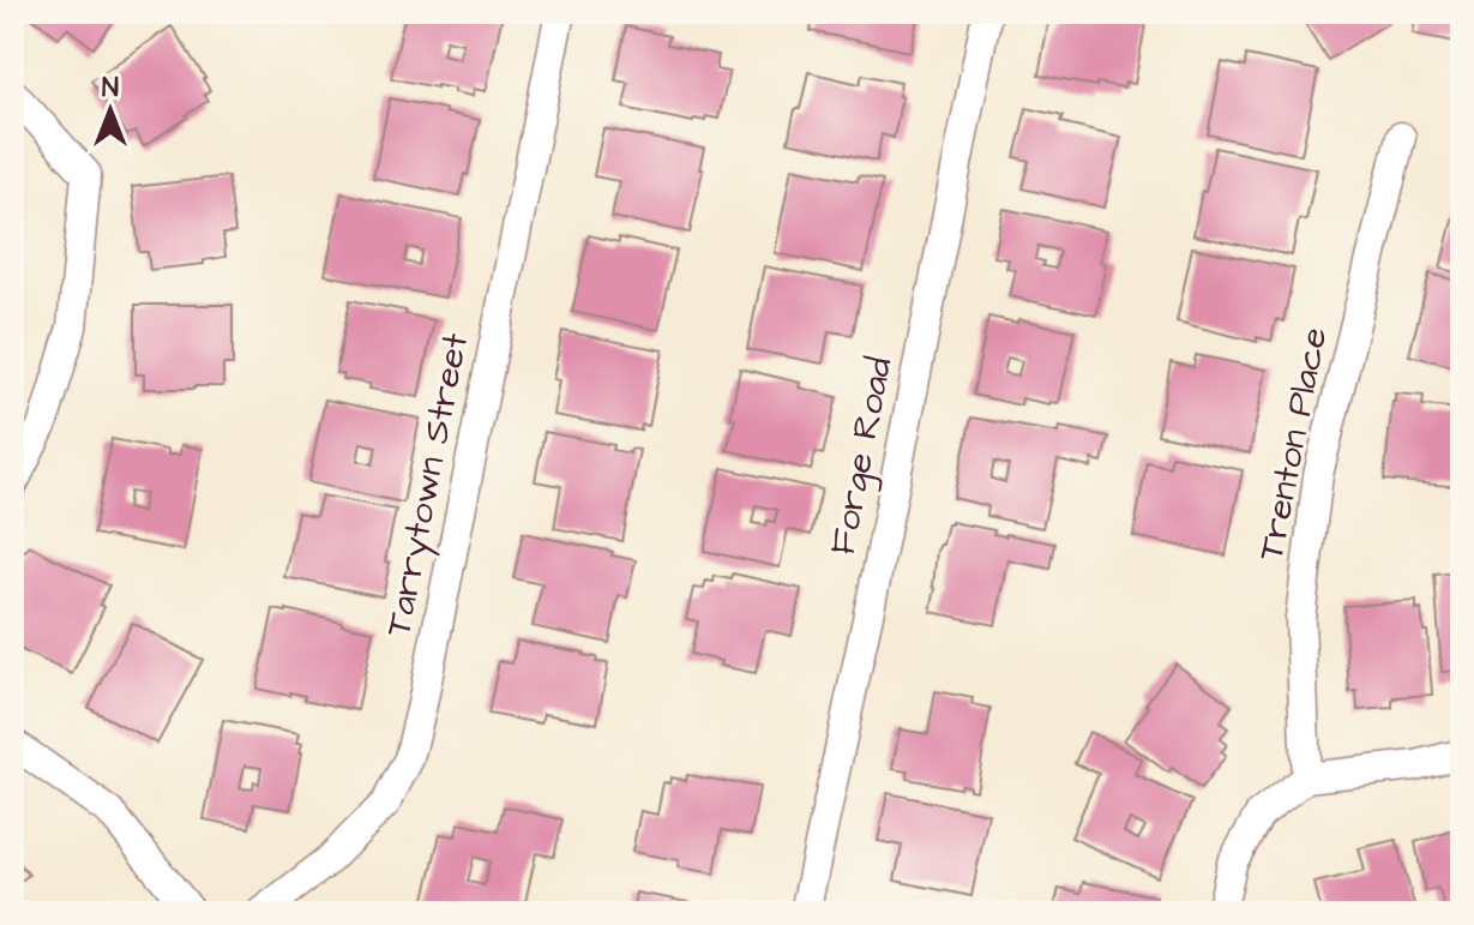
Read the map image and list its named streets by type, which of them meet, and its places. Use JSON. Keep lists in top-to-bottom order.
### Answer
{
  "streets": {
    "street": ["Trenton Place", "Forge Road", "Tarrytown Street"]
  },
  "north": "top"
}
